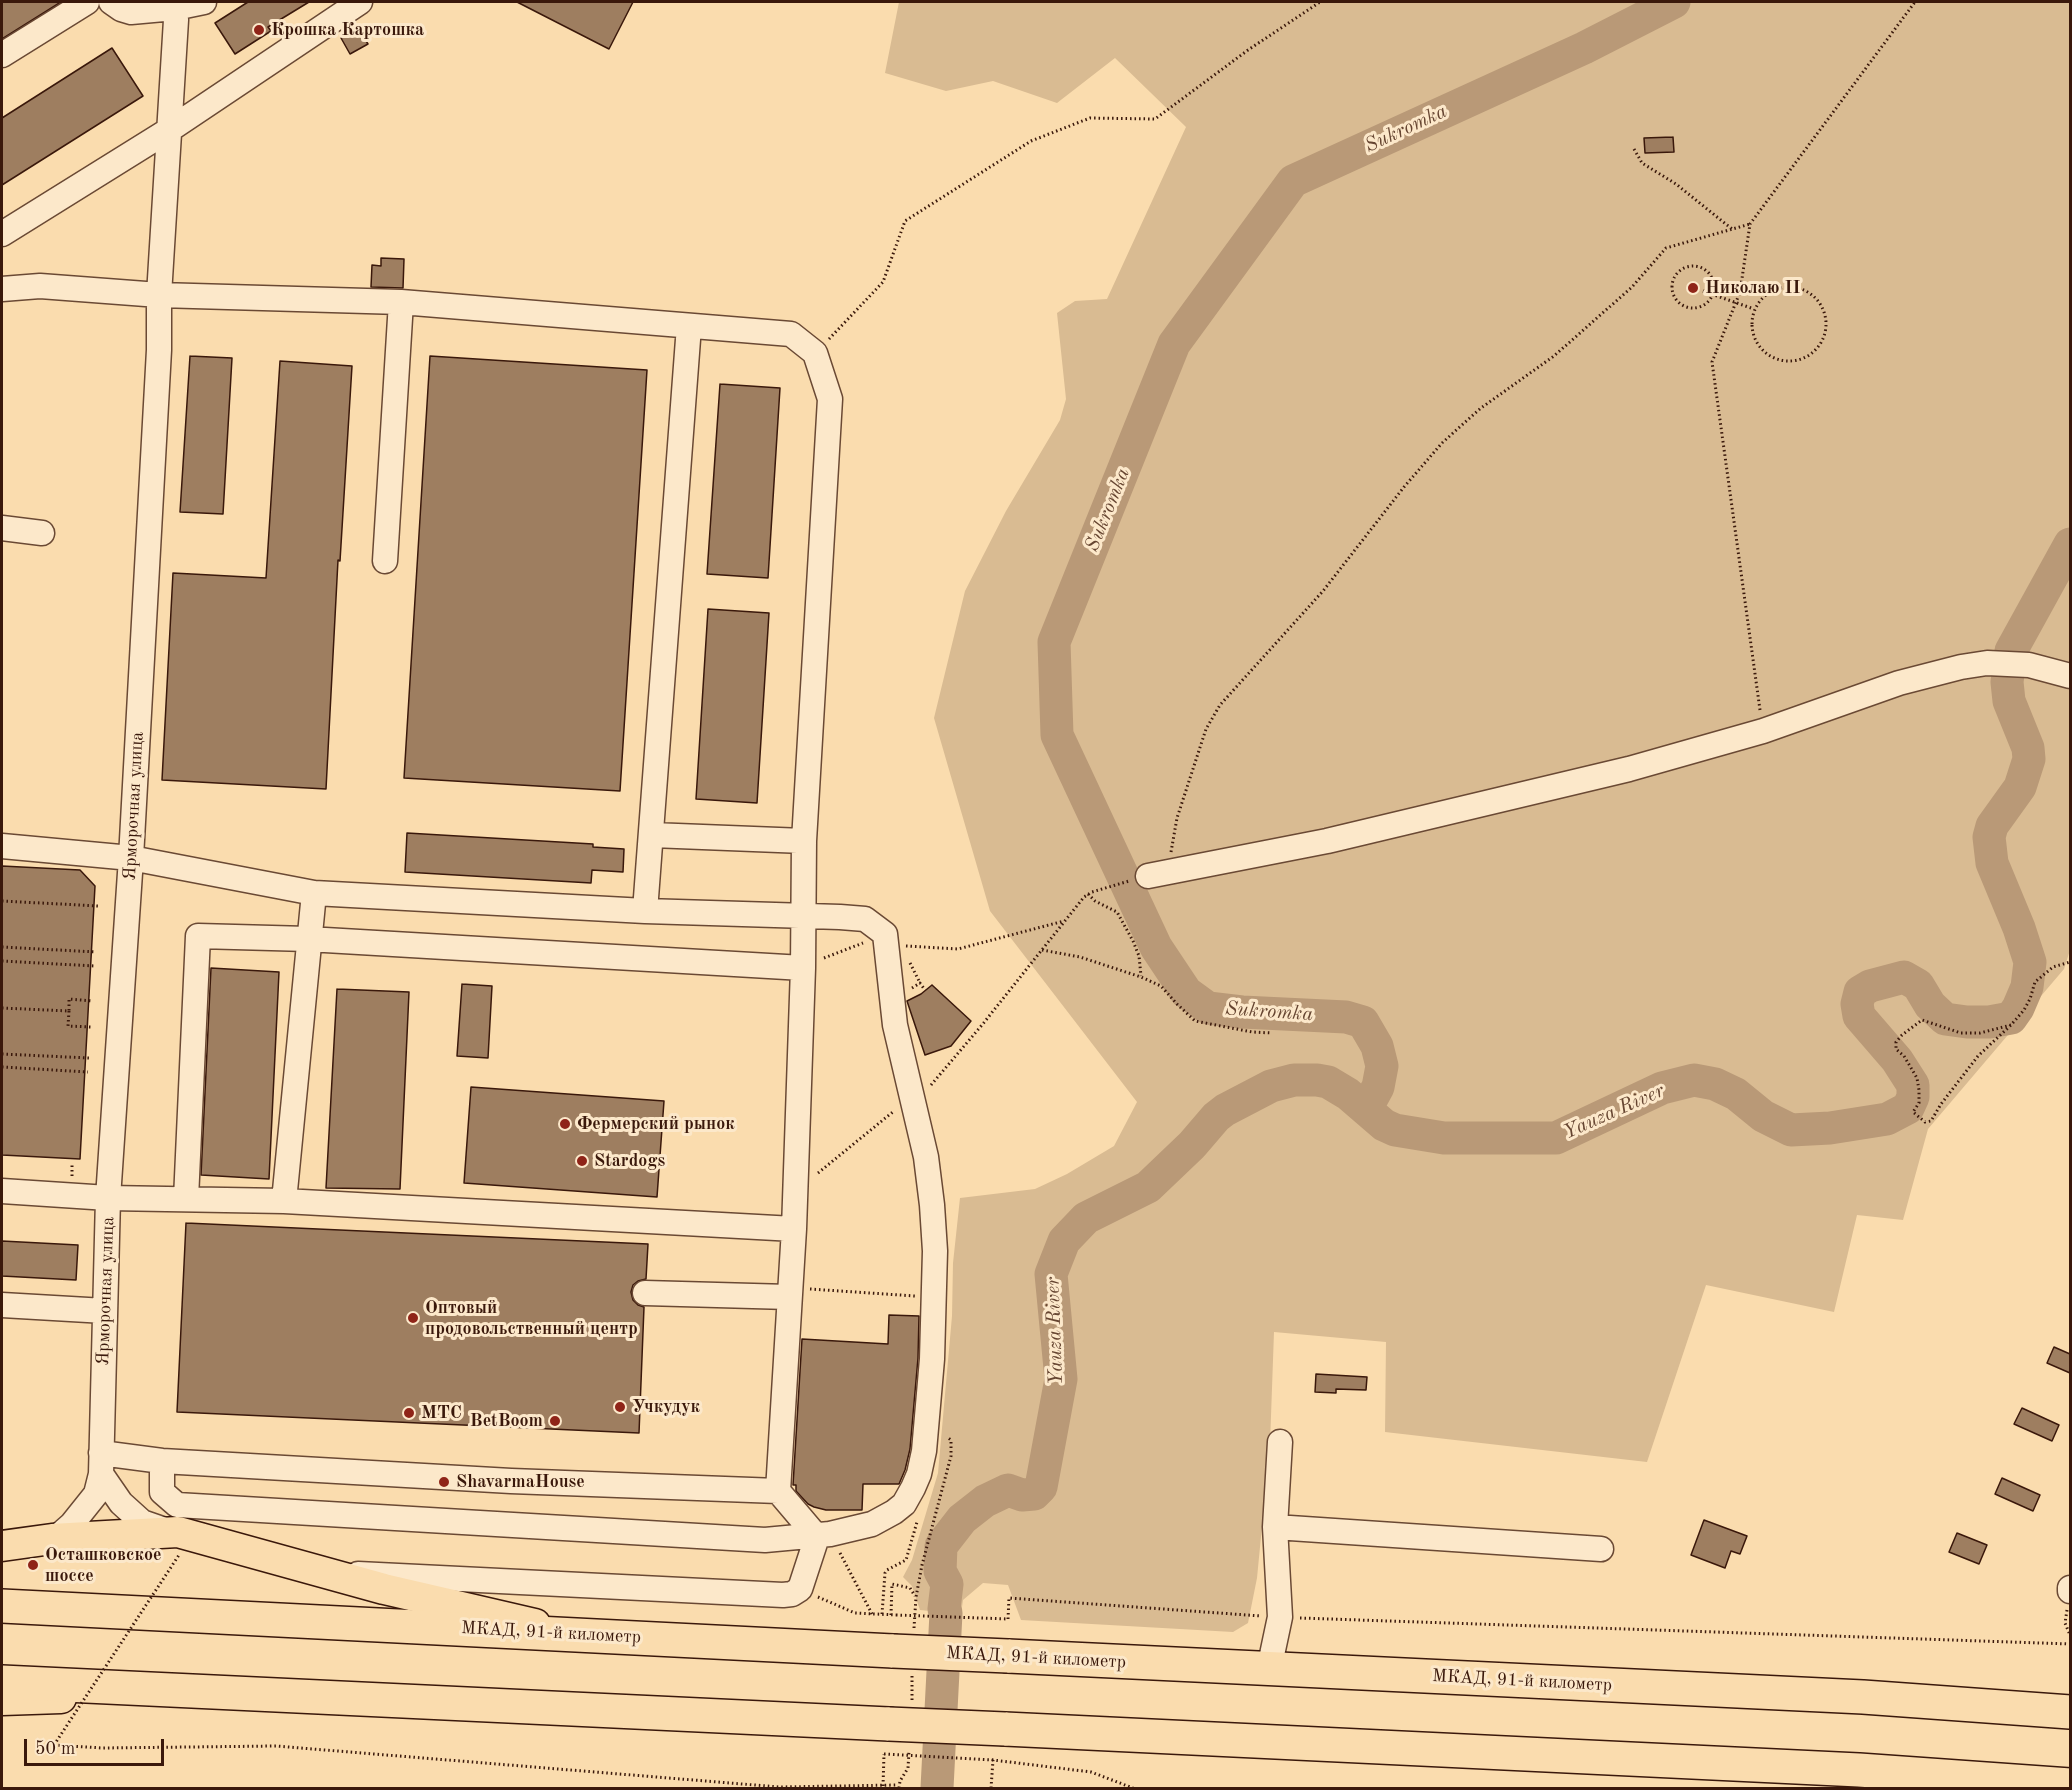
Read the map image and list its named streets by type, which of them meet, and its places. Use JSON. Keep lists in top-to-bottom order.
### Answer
{
  "streets": {
    "highway": ["МКАД, 91-й километр"],
    "lane": ["Ярморочная улица"]
  },
  "water": ["Sukromka", "Yauza River"],
  "places": [
    "Крошка Картошка",
    "Николаю II",
    "Фермерский рынок",
    "Stardogs",
    "Оптовый продовольственный центр",
    "Учкудук",
    "МТС",
    "BetBoom",
    "ShavarmaHouse",
    "Осташковское шоссе"
  ],
  "scale_bar": "50 m"
}
